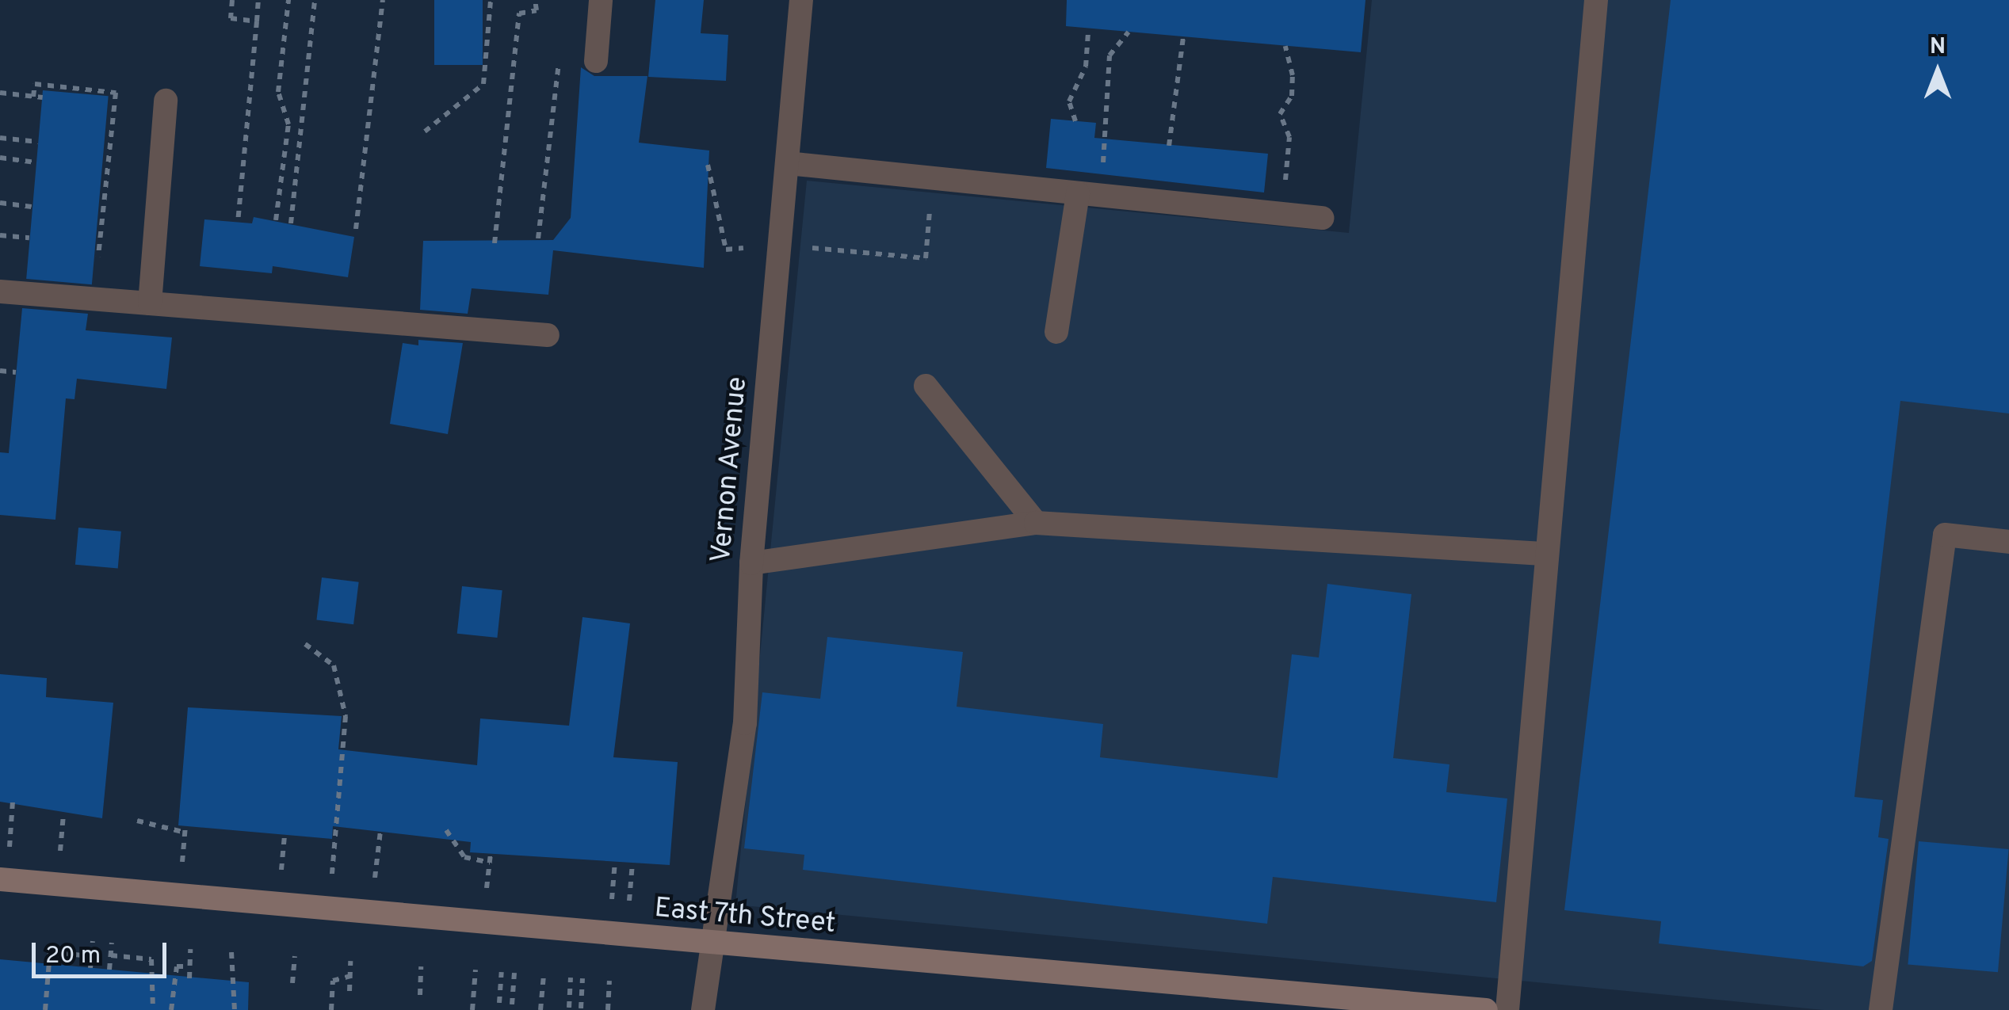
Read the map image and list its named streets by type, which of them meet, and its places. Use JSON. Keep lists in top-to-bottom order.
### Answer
{
  "streets": {
    "main road": ["East 7th Street"],
    "street": ["Vernon Avenue"]
  },
  "crossings": [
    ["Vernon Avenue", "East 7th Street"]
  ],
  "scale_bar": "20 m",
  "north": "top"
}
